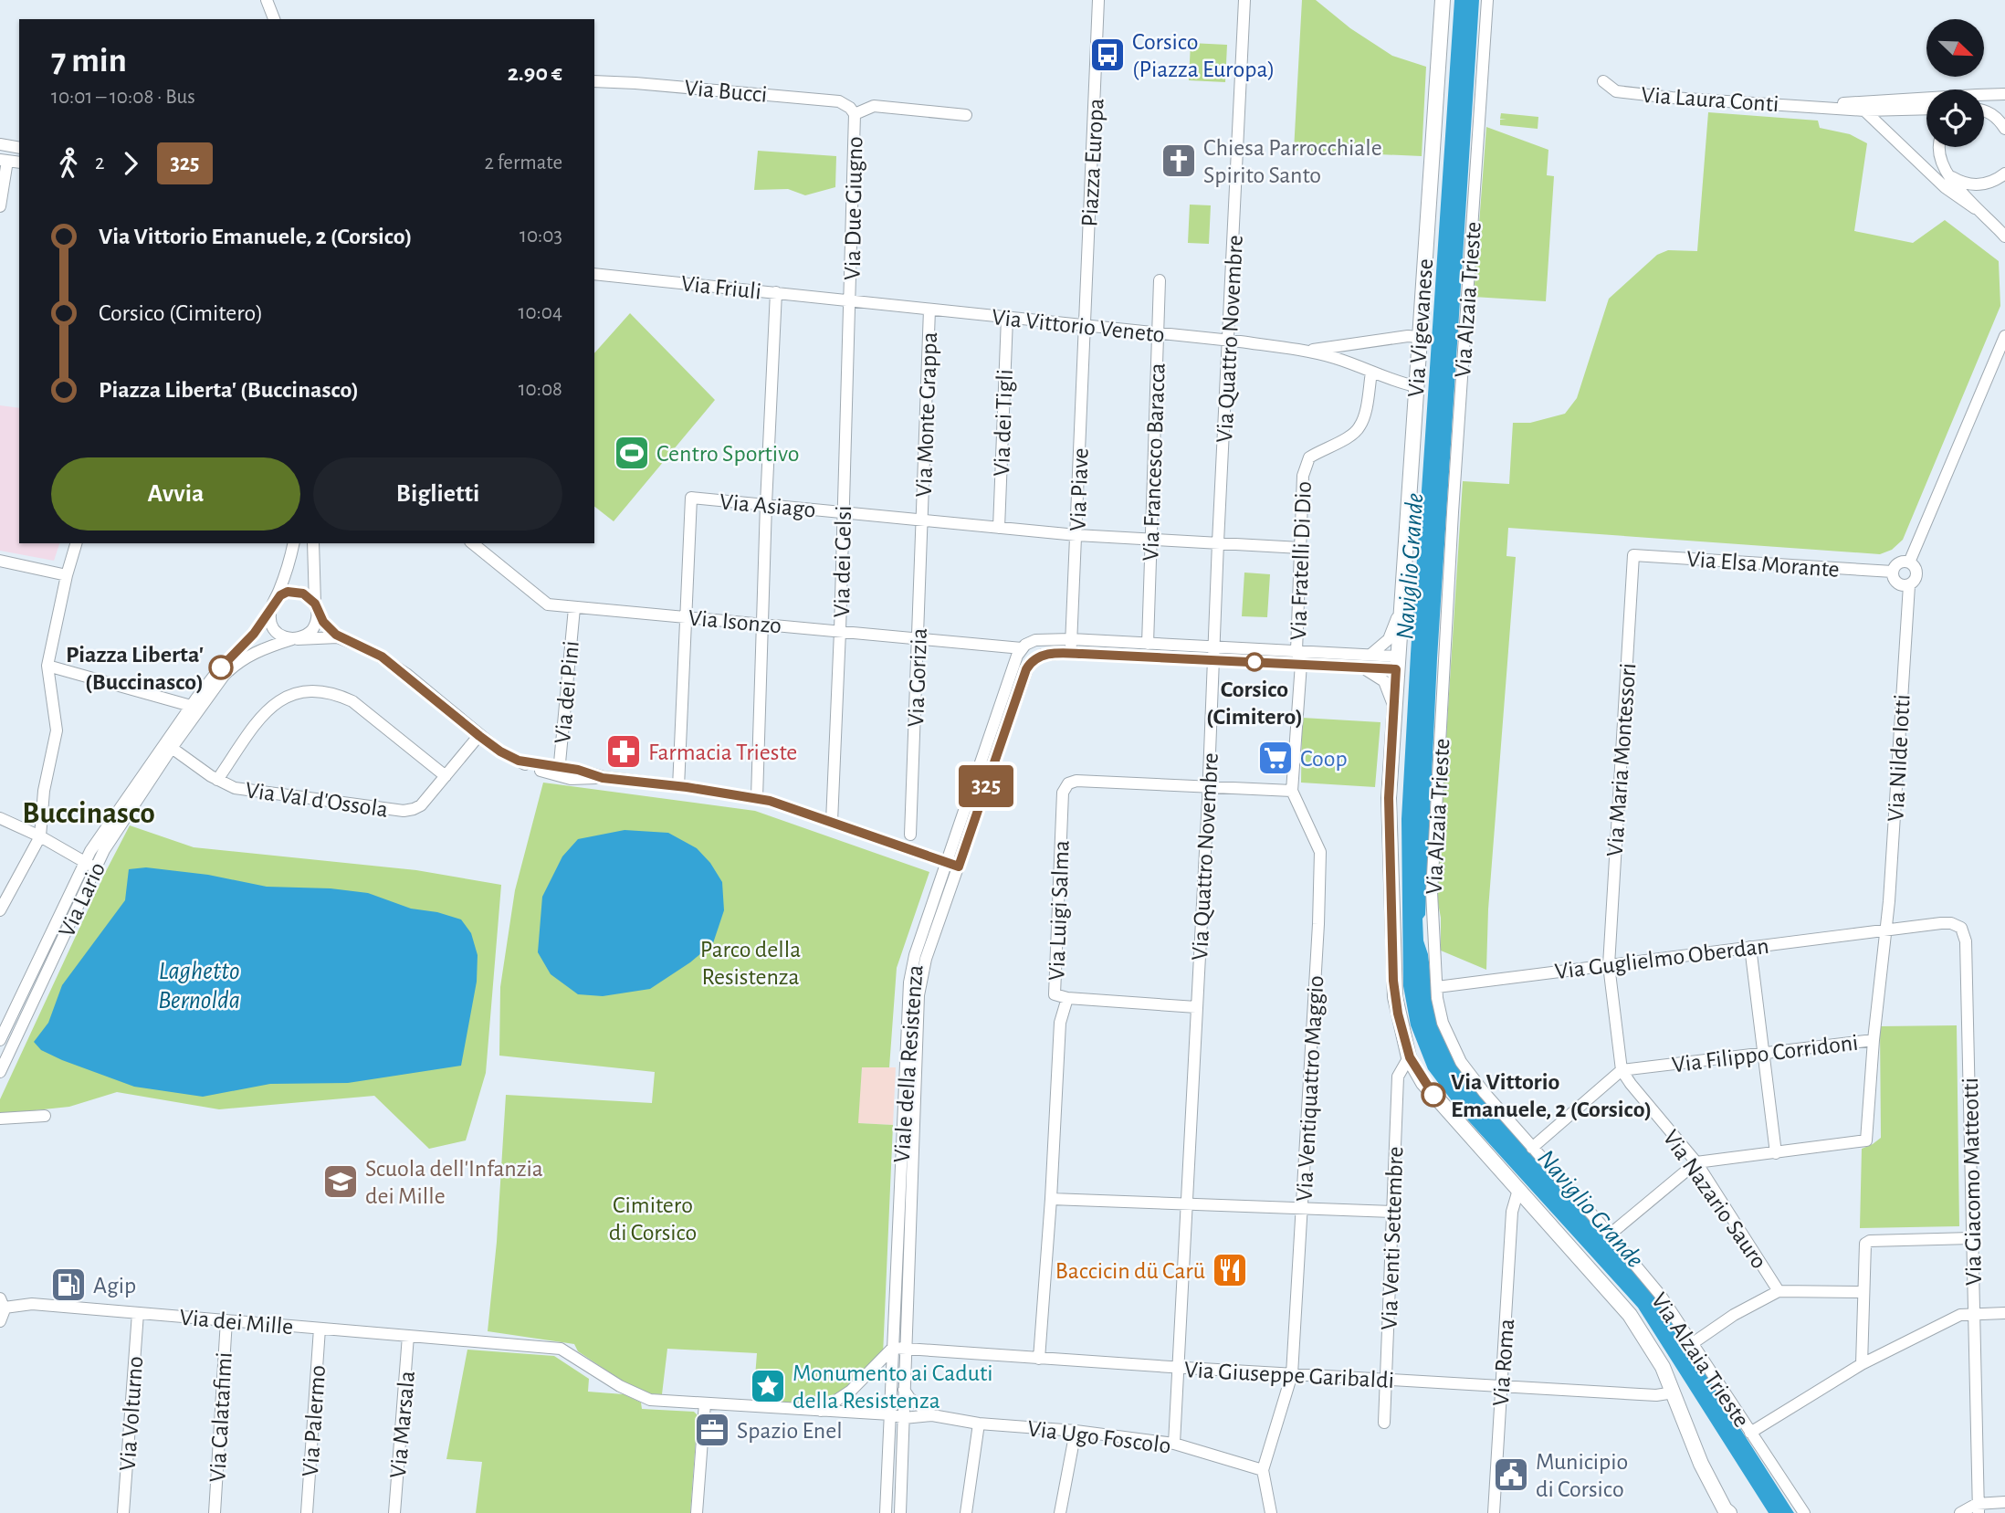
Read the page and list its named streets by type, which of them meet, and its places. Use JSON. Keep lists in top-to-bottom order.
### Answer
{
  "streets": {
    "main road": ["Via Vigevanese"],
    "street": [
      "Via Bucci",
      "Via Laura Conti",
      "Piazza Europa",
      "Via Due Giugno",
      "Via Friuli",
      "Via Alzaia Trieste",
      "Via Vittorio Veneto",
      "Via Quattro Novembre",
      "Via Monte Grappa",
      "Via dei Tigli",
      "Via Francesco Baracca",
      "Via Piave",
      "Via Asiago",
      "Via Fratelli Di Dio",
      "Via dei Gelsi",
      "Via Elsa Morante",
      "Via Isonzo",
      "Via Gorizia",
      "Via dei Pini",
      "Via Nilde Iotti",
      "Via Maria Montessori",
      "Via Val d'Ossola",
      "Via Lario",
      "Via Luigi Salma",
      "Via Guglielmo Oberdan",
      "Via Filippo Corridoni",
      "Viale della Resistenza",
      "Via Ventiquattro Maggio",
      "Via Giacomo Matteotti",
      "Via Nazario Sauro",
      "Via Venti Settembre",
      "Via dei Mille",
      "Via Roma",
      "Via Giuseppe Garibaldi",
      "Via Volturno",
      "Via Calatafimi",
      "Via Palermo",
      "Via Marsala",
      "Via Ugo Foscolo"
    ]
  },
  "crossings": [
    ["Via Bucci", "Via Due Giugno"],
    ["Piazza Europa", "Via Vittorio Veneto"],
    ["Piazza Europa", "Via Piave"],
    ["Via Due Giugno", "Via Friuli"],
    ["Via Due Giugno", "Via Vittorio Veneto"],
    ["Via Due Giugno", "Via dei Gelsi"],
    ["Via Friuli", "Via Vittorio Veneto"],
    ["Via Friuli", "Via dei Gelsi"],
    ["Via Alzaia Trieste", "Via Guglielmo Oberdan"],
    ["Via Vittorio Veneto", "Via Vigevanese"],
    ["Via Vittorio Veneto", "Via Quattro Novembre"],
    ["Via Vittorio Veneto", "Via Monte Grappa"],
    ["Via Vittorio Veneto", "Via dei Tigli"],
    ["Via Vittorio Veneto", "Via Francesco Baracca"],
    ["Via Vittorio Veneto", "Via Piave"],
    ["Via Vittorio Veneto", "Via Fratelli Di Dio"],
    ["Via Vittorio Veneto", "Via dei Gelsi"],
    ["Via Vigevanese", "Viale della Resistenza"],
    ["Via Vigevanese", "Via Venti Settembre"],
    ["Via Vigevanese", "Via Roma"],
    ["Via Vigevanese", "Via Giuseppe Garibaldi"],
    ["Via Quattro Novembre", "Via Asiago"],
    ["Via Quattro Novembre", "Via Luigi Salma"],
    ["Via Quattro Novembre", "Viale della Resistenza"],
    ["Via Quattro Novembre", "Via Giuseppe Garibaldi"],
    ["Via Quattro Novembre", "Via Ugo Foscolo"],
    ["Via Monte Grappa", "Via Asiago"],
    ["Via Monte Grappa", "Via Gorizia"],
    ["Via dei Tigli", "Via Asiago"],
    ["Via Francesco Baracca", "Via Asiago"],
    ["Via Piave", "Via Asiago"],
    ["Via Piave", "Viale della Resistenza"],
    ["Via Asiago", "Via Fratelli Di Dio"],
    ["Via Asiago", "Via dei Gelsi"],
    ["Via Asiago", "Via Isonzo"],
    ["Via Asiago", "Via Gorizia"],
    ["Via Fratelli Di Dio", "Viale della Resistenza"],
    ["Via Fratelli Di Dio", "Via Ventiquattro Maggio"],
    ["Via dei Gelsi", "Via Isonzo"],
    ["Via Elsa Morante", "Via Nilde Iotti"],
    ["Via Elsa Morante", "Via Maria Montessori"],
    ["Via Isonzo", "Via Gorizia"],
    ["Via Isonzo", "Via dei Pini"],
    ["Via Isonzo", "Viale della Resistenza"],
    ["Via Nilde Iotti", "Via Guglielmo Oberdan"],
    ["Via Nilde Iotti", "Via Filippo Corridoni"],
    ["Via Nilde Iotti", "Via Giacomo Matteotti"],
    ["Via Maria Montessori", "Via Guglielmo Oberdan"],
    ["Via Maria Montessori", "Via Nazario Sauro"],
    ["Via Val d'Ossola", "Via Lario"],
    ["Via Luigi Salma", "Via Ventiquattro Maggio"],
    ["Via Luigi Salma", "Via Giuseppe Garibaldi"],
    ["Via Guglielmo Oberdan", "Via Giacomo Matteotti"],
    ["Via Guglielmo Oberdan", "Via Nazario Sauro"],
    ["Via Filippo Corridoni", "Via Nazario Sauro"],
    ["Viale della Resistenza", "Via Ventiquattro Maggio"],
    ["Viale della Resistenza", "Via Giuseppe Garibaldi"],
    ["Viale della Resistenza", "Via Ugo Foscolo"],
    ["Via Ventiquattro Maggio", "Via Giuseppe Garibaldi"],
    ["Via Ventiquattro Maggio", "Via Ugo Foscolo"],
    ["Via Venti Settembre", "Via Giuseppe Garibaldi"],
    ["Via dei Mille", "Via Volturno"],
    ["Via dei Mille", "Via Calatafimi"],
    ["Via dei Mille", "Via Palermo"],
    ["Via dei Mille", "Via Marsala"],
    ["Via dei Mille", "Via Ugo Foscolo"],
    ["Via Roma", "Via Giuseppe Garibaldi"]
  ],
  "districts": ["Buccinasco"],
  "water": ["Naviglio Grande", "Laghetto Bernolda"],
  "parks": ["Parco della Resistenza", "Cimitero di Corsico"],
  "places": {
    "bus stop": ["Corsico (Piazza Europa)"],
    "church": ["Chiesa Parrocchiale Spirito Santo"],
    "sports": ["Centro Sportivo"],
    "other": ["Corsico (Cimitero)", "Piazza Liberta' (Buccinasco)", "Via Vittorio Emanuele, 2 (Corsico)"],
    "pharmacy": ["Farmacia Trieste"],
    "supermarket": ["Coop"],
    "school or university": ["Scuola dell'Infanzia dei Mille"],
    "restaurant": ["Baccicin dü Carü"],
    "fuel station": ["Agip"],
    "place": ["Monumento ai Caduti della Resistenza"],
    "office": ["Spazio Enel"],
    "public building": ["Municipio di Corsico"]
  },
  "lines": ["bus line 325"],
  "north": "bottom right",
  "page": {
    "on_map": "325",
    "heading": ["7 min", "10:01 – 10:08 · Bus", "2.90 €"],
    "legs": ["2", "325", "2 fermate"],
    "list": [
      {
        "name": "Via Vittorio Emanuele, 2 (Corsico)",
        "value": "10:03"
      },
      {
        "name": "Corsico (Cimitero)",
        "value": "10:04"
      },
      {
        "name": "Piazza Liberta' (Buccinasco)",
        "value": "10:08"
      }
    ],
    "buttons": ["Avvia", "Biglietti"]
  }
}
